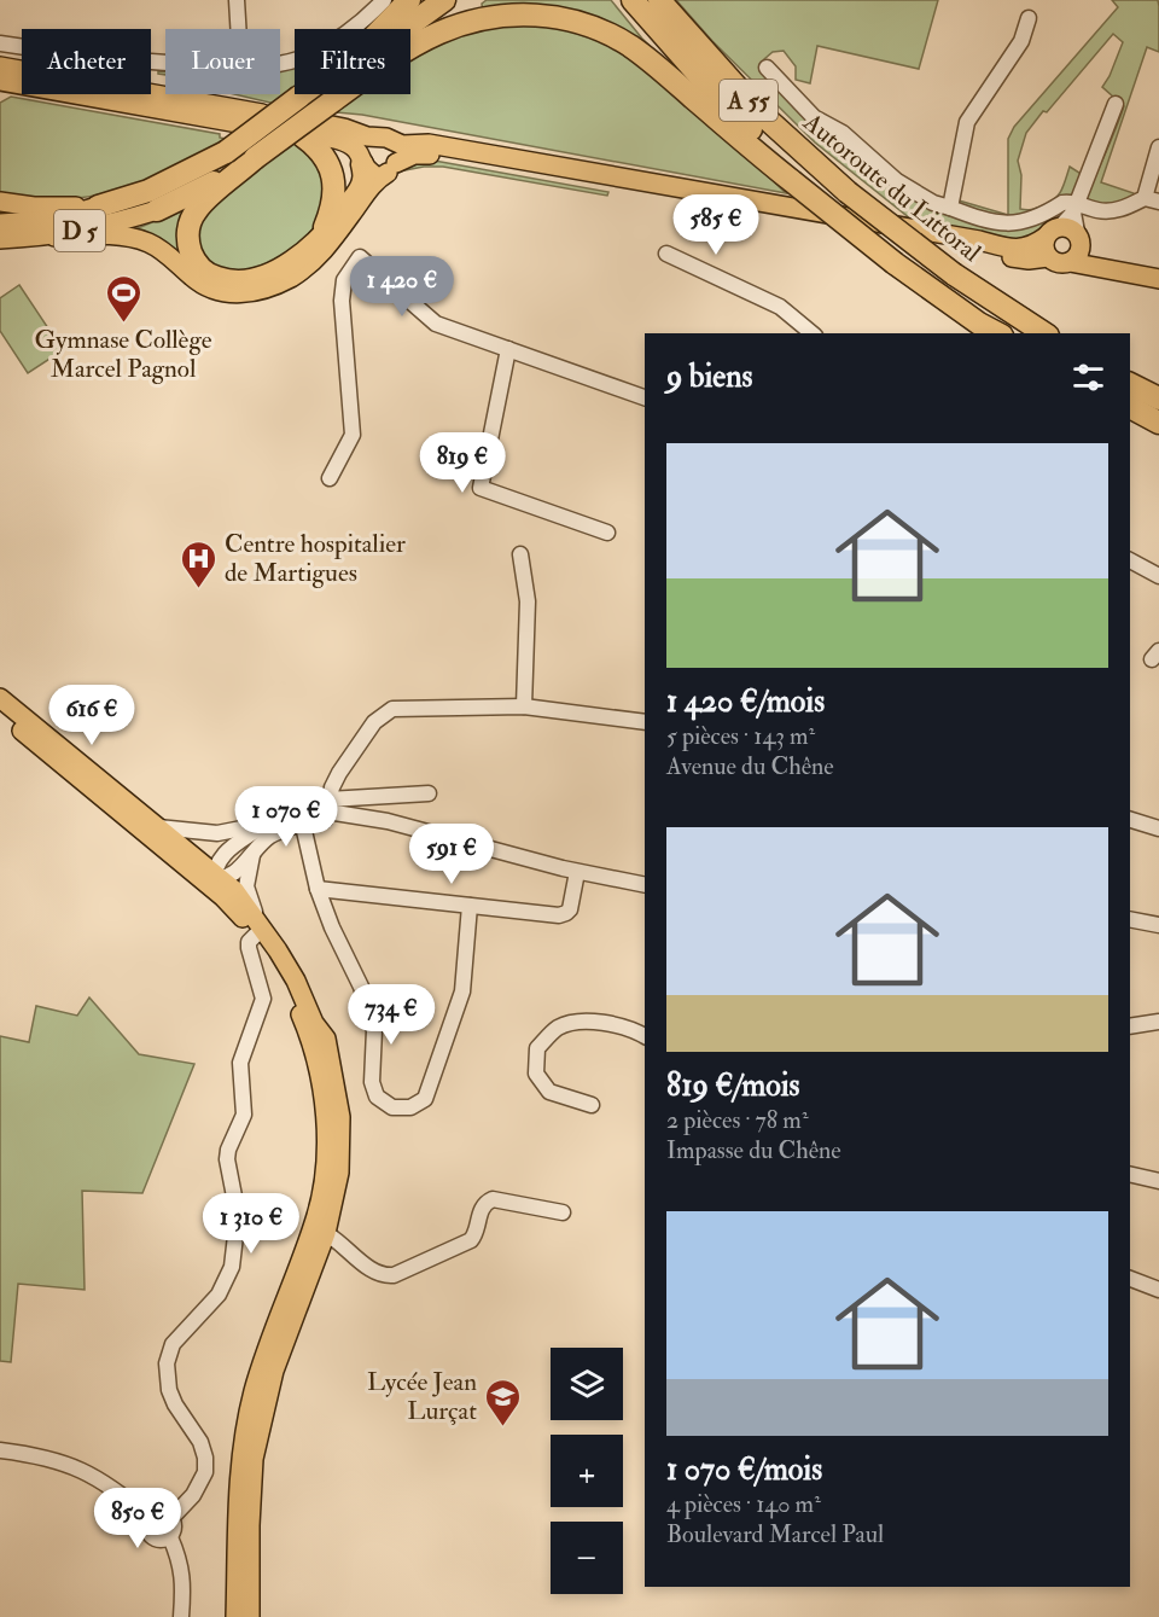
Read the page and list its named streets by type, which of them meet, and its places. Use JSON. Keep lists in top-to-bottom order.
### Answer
{
  "streets": {
    "highway": ["A 55", "Autoroute du Littoral", "D 5"]
  },
  "places": {
    "sports": ["Gymnase Collège Marcel Pagnol"],
    "hospital": ["Centre hospitalier de Martigues"],
    "school or university": ["Lycée Jean Lurçat"]
  },
  "page": {
    "chip": ["Acheter", "Louer", "Filtres"],
    "price": [
      "585 €",
      "1 420 €",
      "819 €",
      "616 €",
      "1 070 €",
      "591 €",
      "734 €",
      "1 310 €",
      "850 €"
    ],
    "heading": "9 biens",
    "list": [
      {
        "name": "1 420 €/mois",
        "note": "5 pièces · 143 m² · Avenue du Chêne"
      },
      {
        "name": "819 €/mois",
        "note": "2 pièces · 78 m² · Impasse du Chêne"
      },
      {
        "name": "1 070 €/mois",
        "note": "4 pièces · 140 m² · Boulevard Marcel Paul"
      }
    ],
    "map_buttons": ["+", "−"]
  }
}
